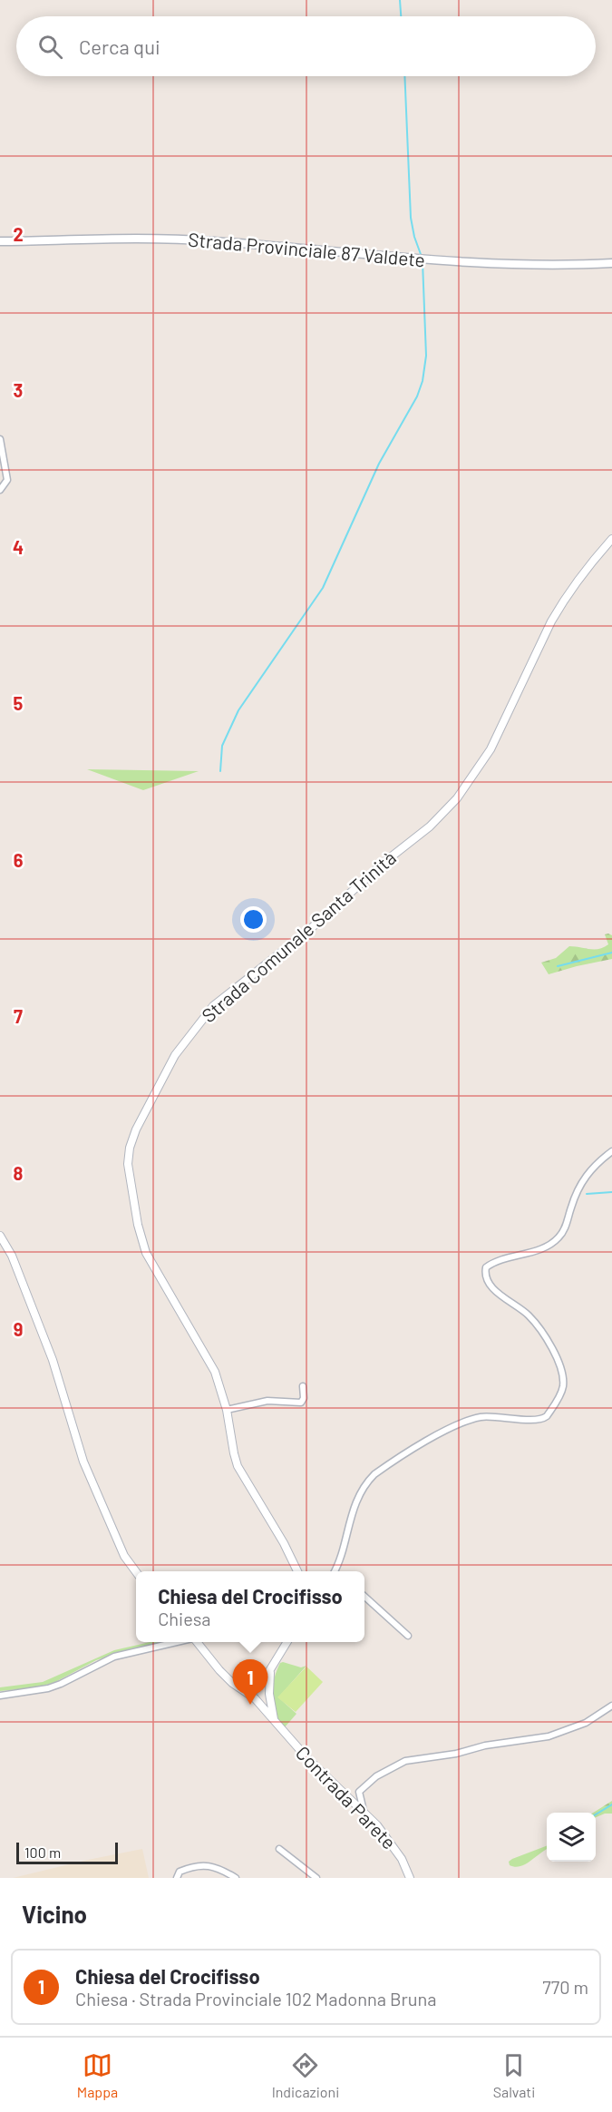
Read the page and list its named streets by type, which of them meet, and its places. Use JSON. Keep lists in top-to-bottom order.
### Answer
{
  "streets": {
    "main road": ["Strada Provinciale 87 Valdete"],
    "street": ["Strada Comunale Santa Trinità", "Contrada Parete"]
  },
  "scale_bar": "100 m",
  "page": {
    "search": "Cerca qui",
    "popup": ["Chiesa del Crocifisso", "Chiesa"],
    "pins": "1",
    "scale": "100 m",
    "heading": "Vicino",
    "list": [
      {
        "mark": "1",
        "name": "Chiesa del Crocifisso",
        "note": "Chiesa · Strada Provinciale 102 Madonna Bruna",
        "value": "770 m"
      }
    ],
    "nav": ["Mappa", "Indicazioni", "Salvati"]
  },
  "grid": {
    "rows": [
      "2",
      "3",
      "4",
      "5",
      "6",
      "7",
      "8",
      "9"
    ]
  }
}
